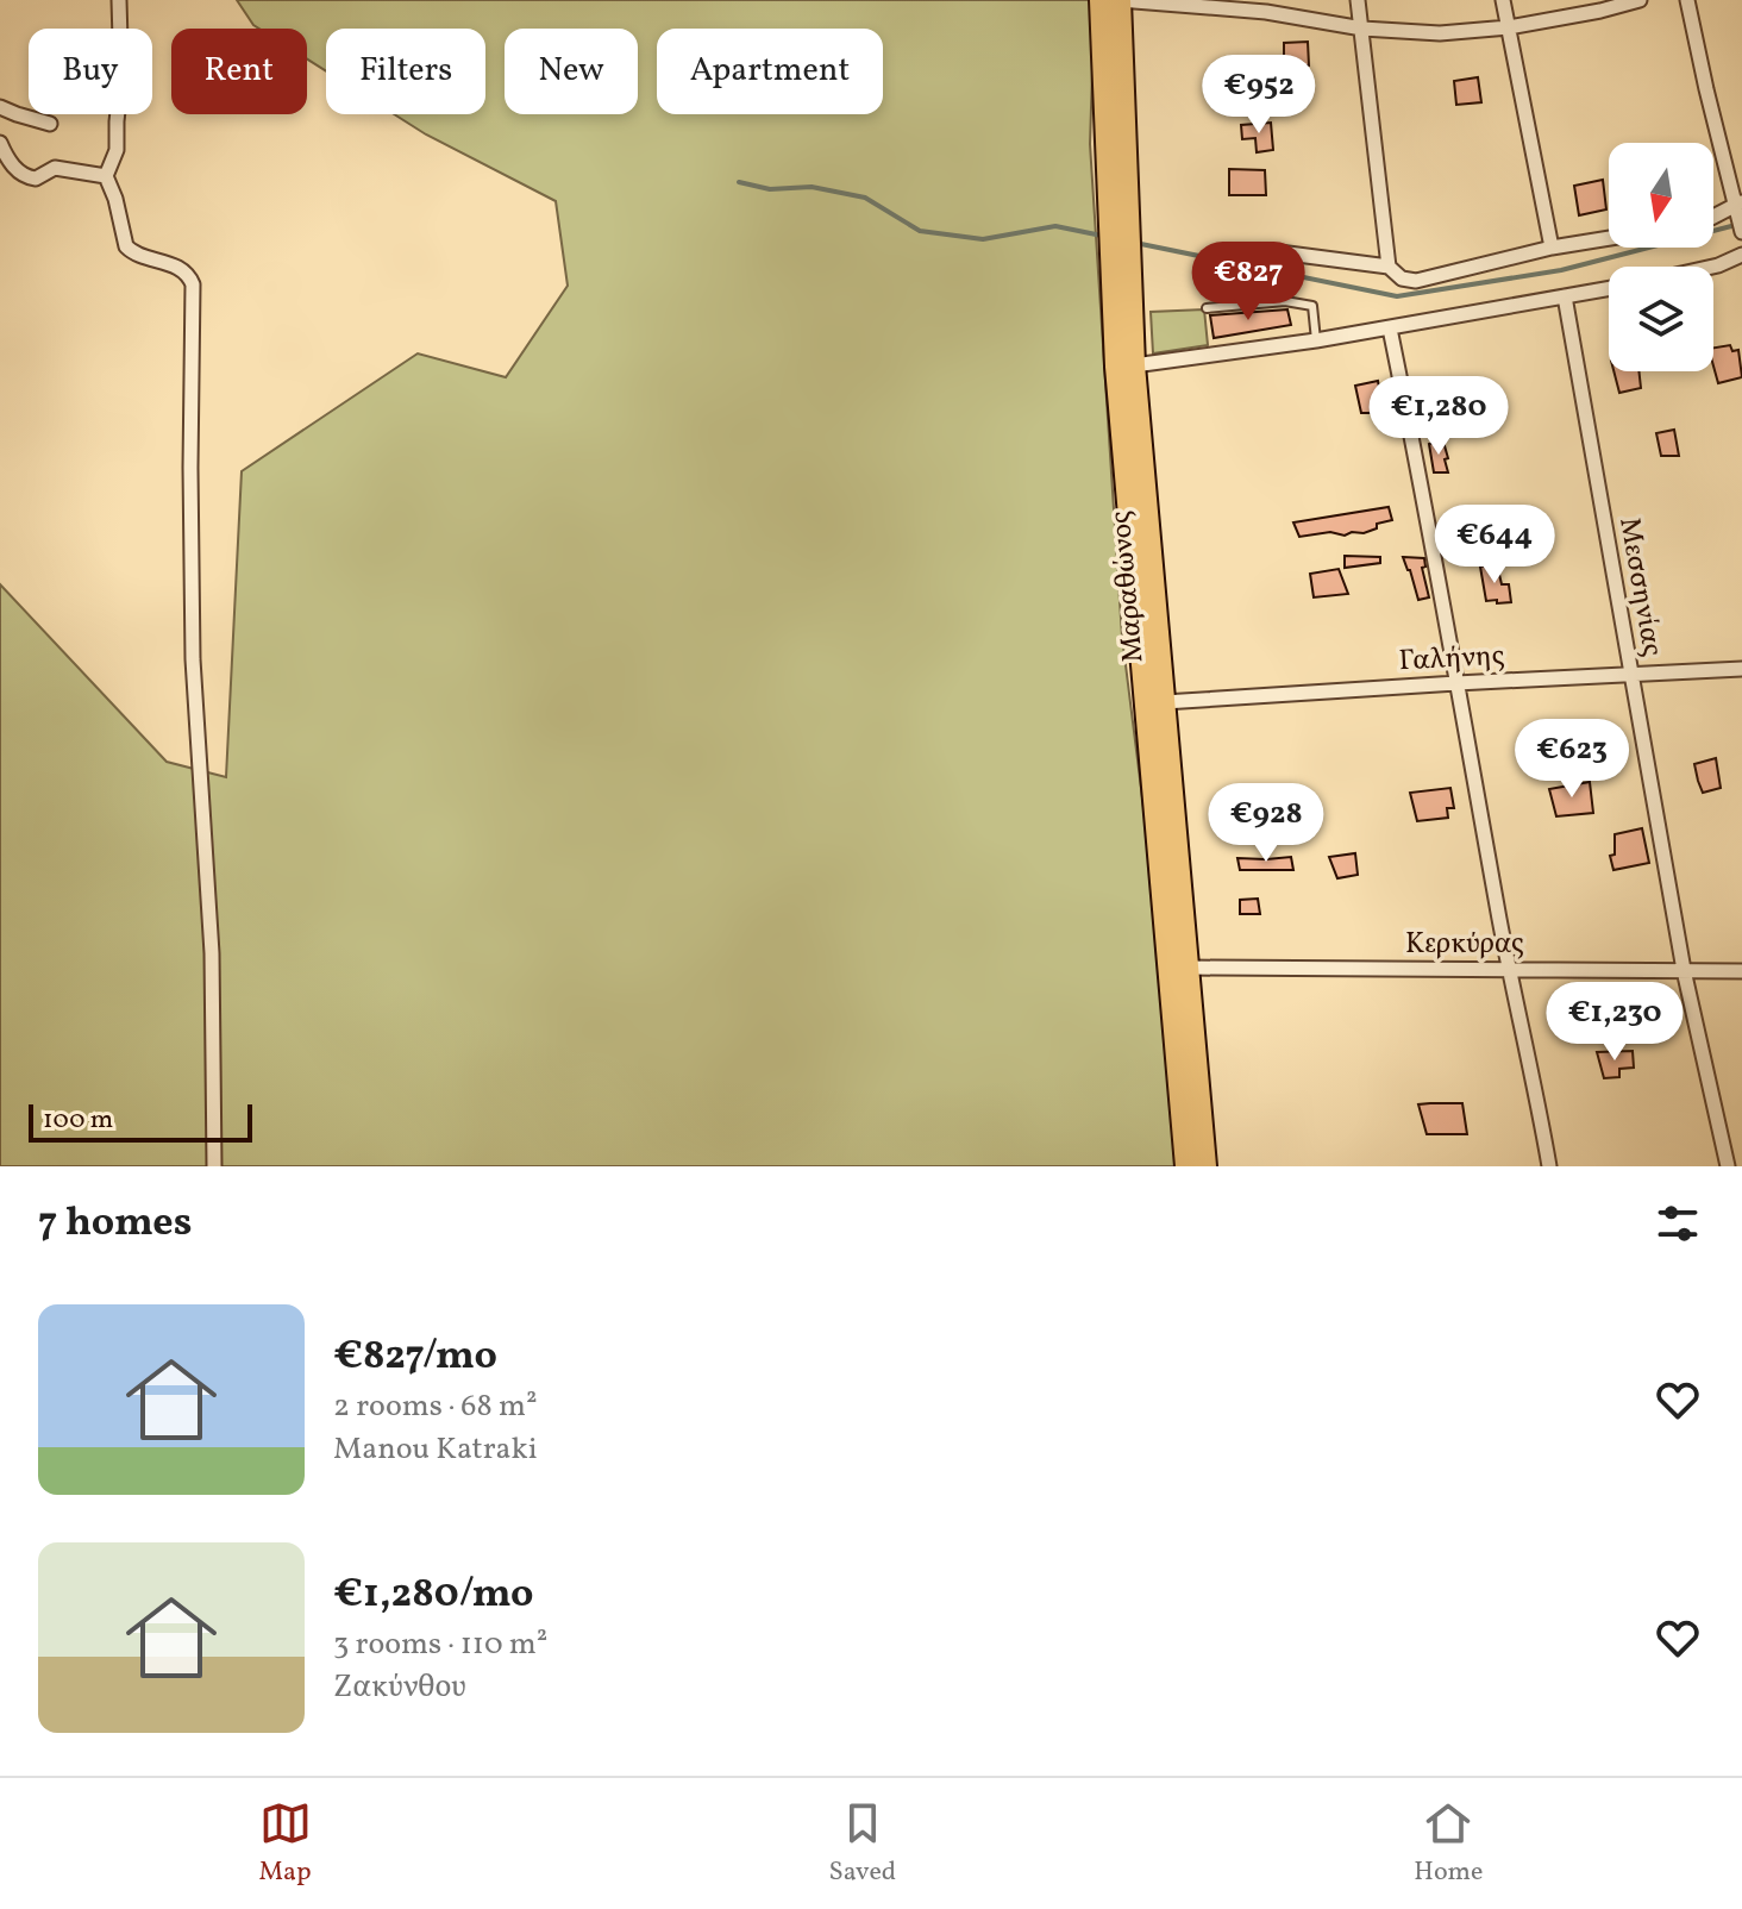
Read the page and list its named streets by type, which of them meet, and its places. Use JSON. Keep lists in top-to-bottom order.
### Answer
{
  "streets": {
    "main road": ["Μαραθώνος"],
    "street": ["Μεσσηνίας", "Γαλήνης", "Κερκύρας"]
  },
  "crossings": [
    ["Μαραθώνος", "Γαλήνης"],
    ["Μαραθώνος", "Κερκύρας"],
    ["Μεσσηνίας", "Γαλήνης"],
    ["Μεσσηνίας", "Κερκύρας"]
  ],
  "scale_bar": "100 m",
  "north": "bottom",
  "page": {
    "chip": [
      "Buy",
      "Rent",
      "Filters",
      "New",
      "Apartment"
    ],
    "price": [
      "€952",
      "€827",
      "€1,280",
      "€644",
      "€623",
      "€928",
      "€1,230"
    ],
    "scale": "100 m",
    "heading": "7 homes",
    "list": [
      {
        "name": "€827/mo",
        "note": "2 rooms · 68 m² · Manou Katraki"
      },
      {
        "name": "€1,280/mo",
        "note": "3 rooms · 110 m² · Ζακύνθου"
      }
    ],
    "tabs": ["Map", "Saved", "Home"]
  }
}
